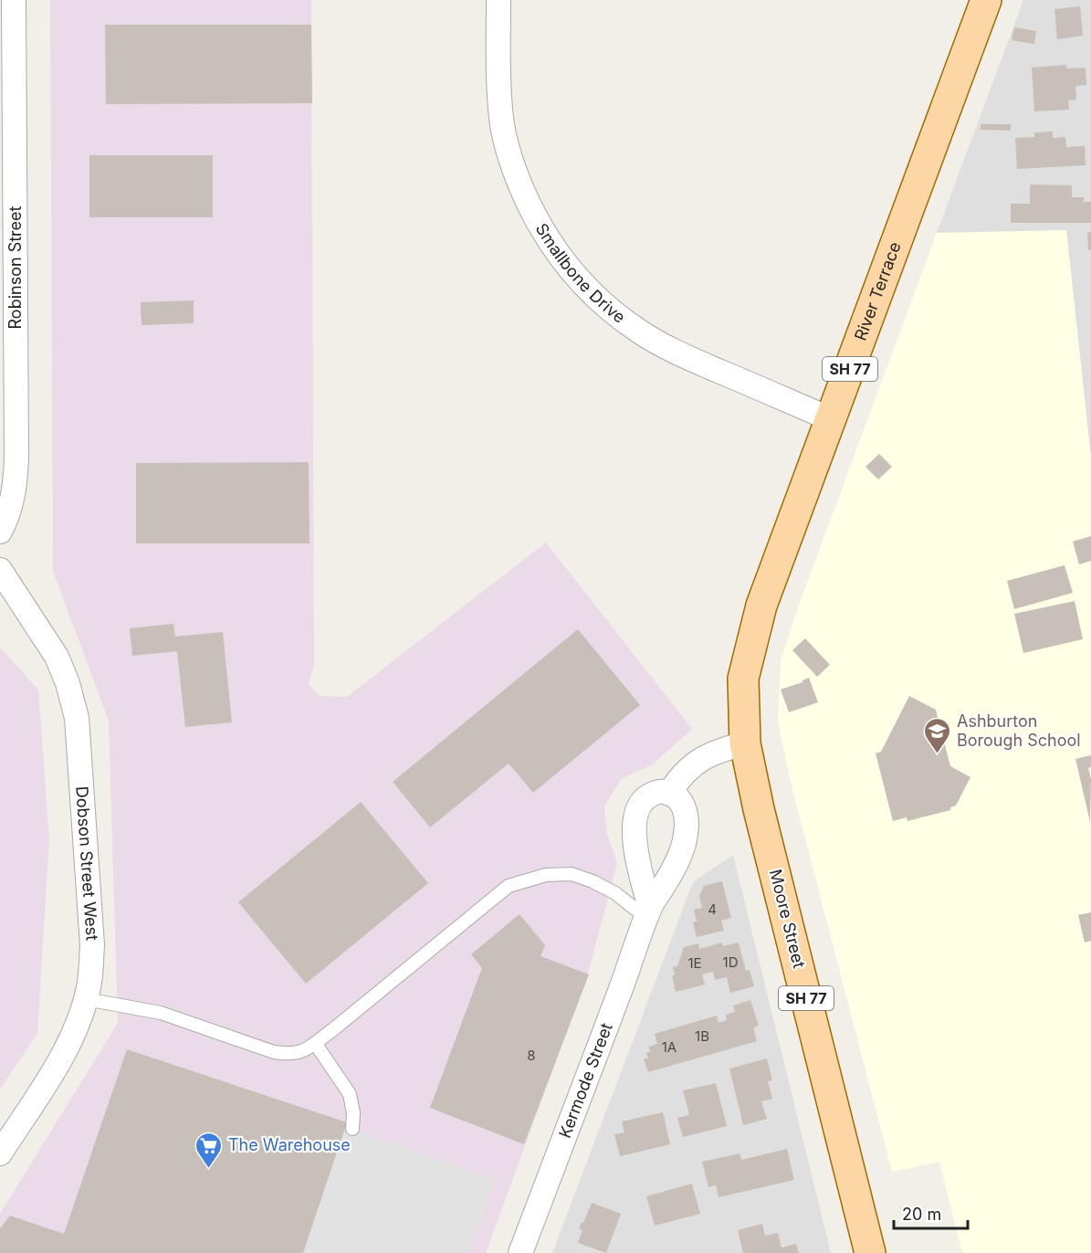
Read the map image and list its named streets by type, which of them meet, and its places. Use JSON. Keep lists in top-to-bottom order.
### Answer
{
  "streets": {
    "main road": ["River Terrace", "SH 77", "Moore Street"],
    "street": [
      "Robinson Street",
      "Smallbone Drive",
      "Dobson Street West",
      "Kermode Street"
    ]
  },
  "crossings": [
    ["Smallbone Drive", "River Terrace"],
    ["River Terrace", "Moore Street"]
  ],
  "places": {
    "school or university": ["Ashburton Borough School"],
    "supermarket": ["The Warehouse"]
  },
  "house_numbers": [
    "4",
    "1D",
    "1E",
    "1B",
    "1A",
    "8"
  ],
  "scale_bar": "20 m"
}
